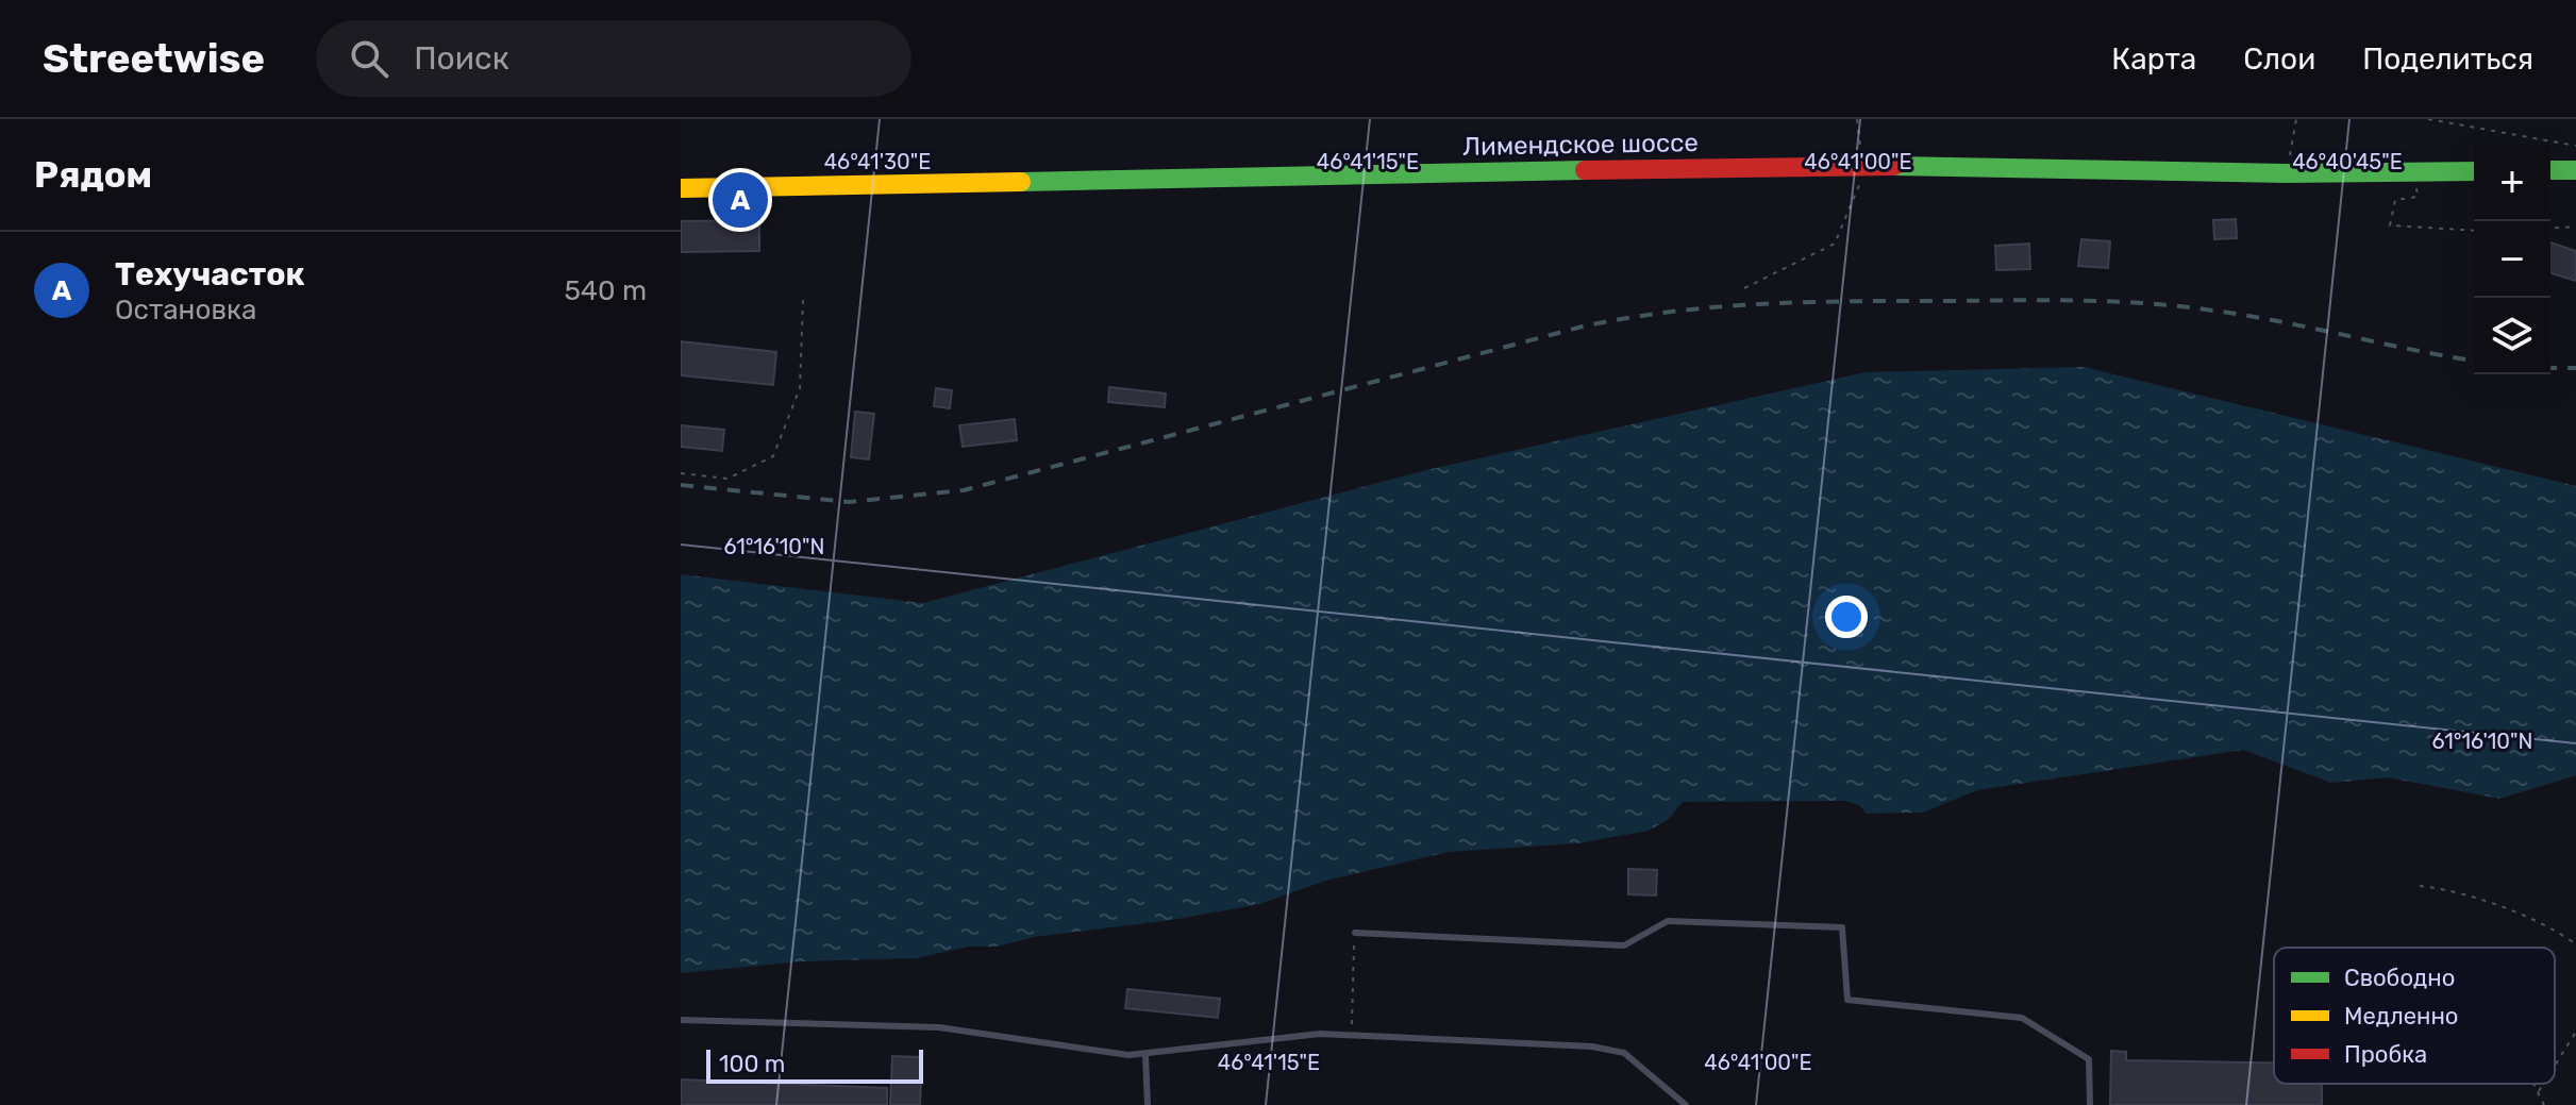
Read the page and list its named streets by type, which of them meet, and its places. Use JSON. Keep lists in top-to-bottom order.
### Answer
{
  "streets": {
    "main road": ["Лимендское шоссе"]
  },
  "legend": ["Свободно", "Медленно", "Пробка"],
  "scale_bar": "100 m",
  "page": {
    "header": "Streetwise",
    "search": "Поиск",
    "nav": ["Карта", "Слои", "Поделиться"],
    "heading": "Рядом",
    "map_buttons": ["+", "−"],
    "pins": "A",
    "list": [
      {
        "mark": "A",
        "name": "Техучасток",
        "note": "Остановка",
        "value": "540 m"
      }
    ],
    "scale": "100 m"
  },
  "coordinates": [
    "46°41'30\"E",
    "46°41'15\"E",
    "46°41'00\"E",
    "46°40'45\"E",
    "61°16'10\"N"
  ]
}
